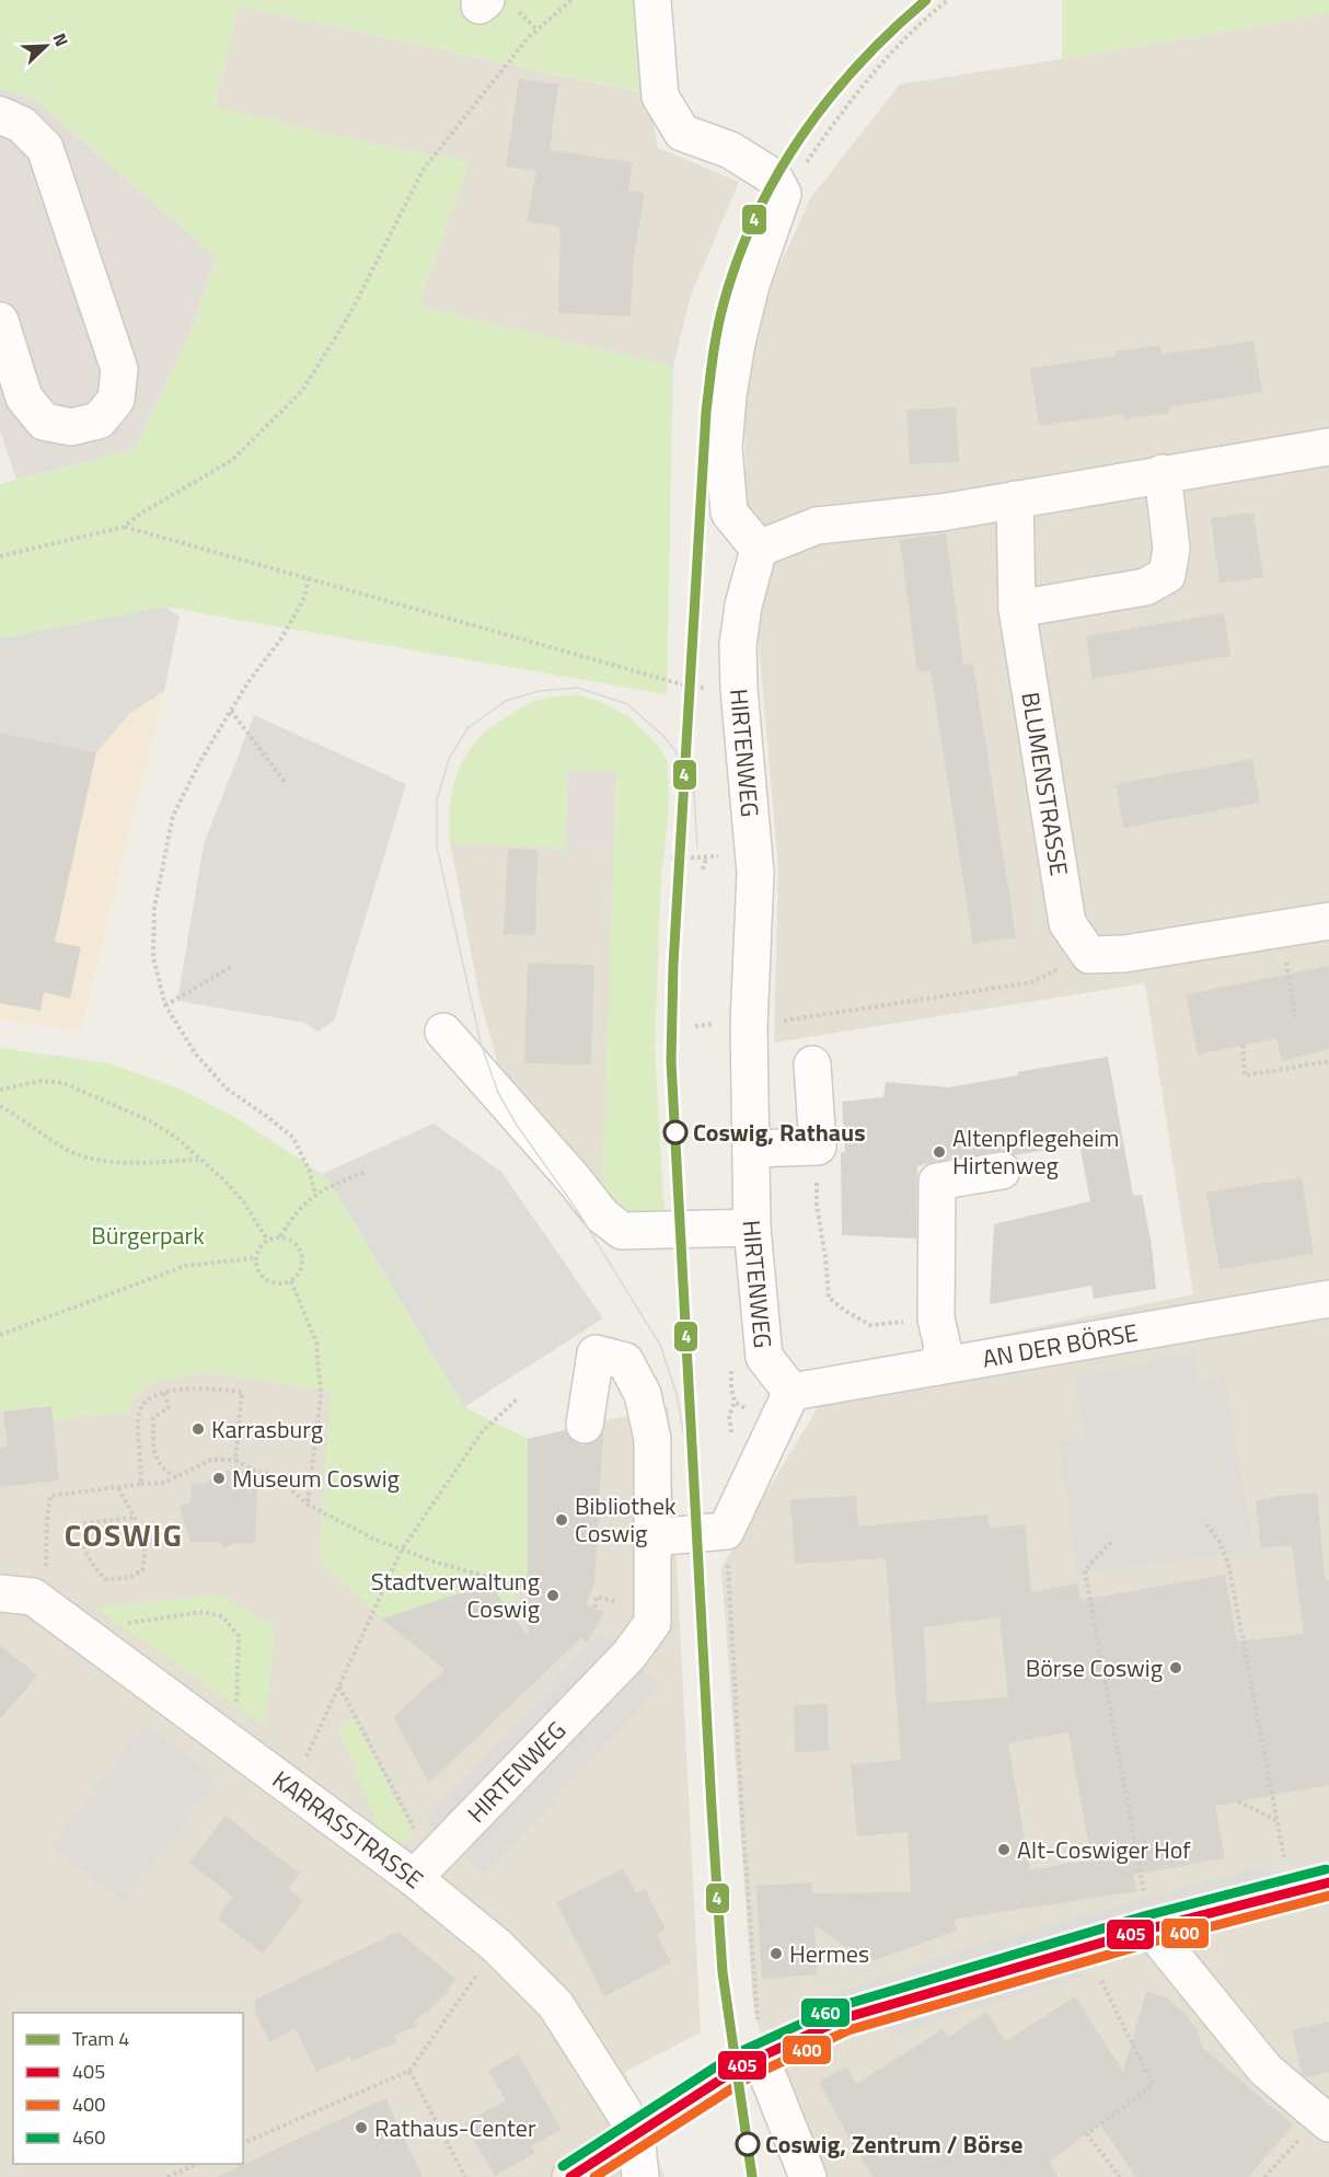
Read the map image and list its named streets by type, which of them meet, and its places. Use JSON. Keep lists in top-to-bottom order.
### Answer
{
  "streets": {
    "street": [
      "HIRTENWEG",
      "BLUMENSTRASSE",
      "AN DER BÖRSE",
      "KARRASSTRASSE"
    ]
  },
  "crossings": [
    ["HIRTENWEG", "AN DER BÖRSE"],
    ["HIRTENWEG", "KARRASSTRASSE"]
  ],
  "districts": ["COSWIG"],
  "parks": ["Bürgerpark"],
  "places": [
    "Coswig, Rathaus",
    "Altenpflegeheim Hirtenweg",
    "Karrasburg",
    "Museum Coswig",
    "Bibliothek Coswig",
    "Stadtverwaltung Coswig",
    "Börse Coswig",
    "Alt-Coswiger Hof",
    "Hermes",
    "Rathaus-Center",
    "Coswig, Zentrum / Börse"
  ],
  "lines": [
    "tram line 4",
    "transit line 460",
    "transit line 405",
    "transit line 400"
  ],
  "legend": [
    "Tram 4",
    "405",
    "400",
    "460"
  ],
  "north": "top right"
}
